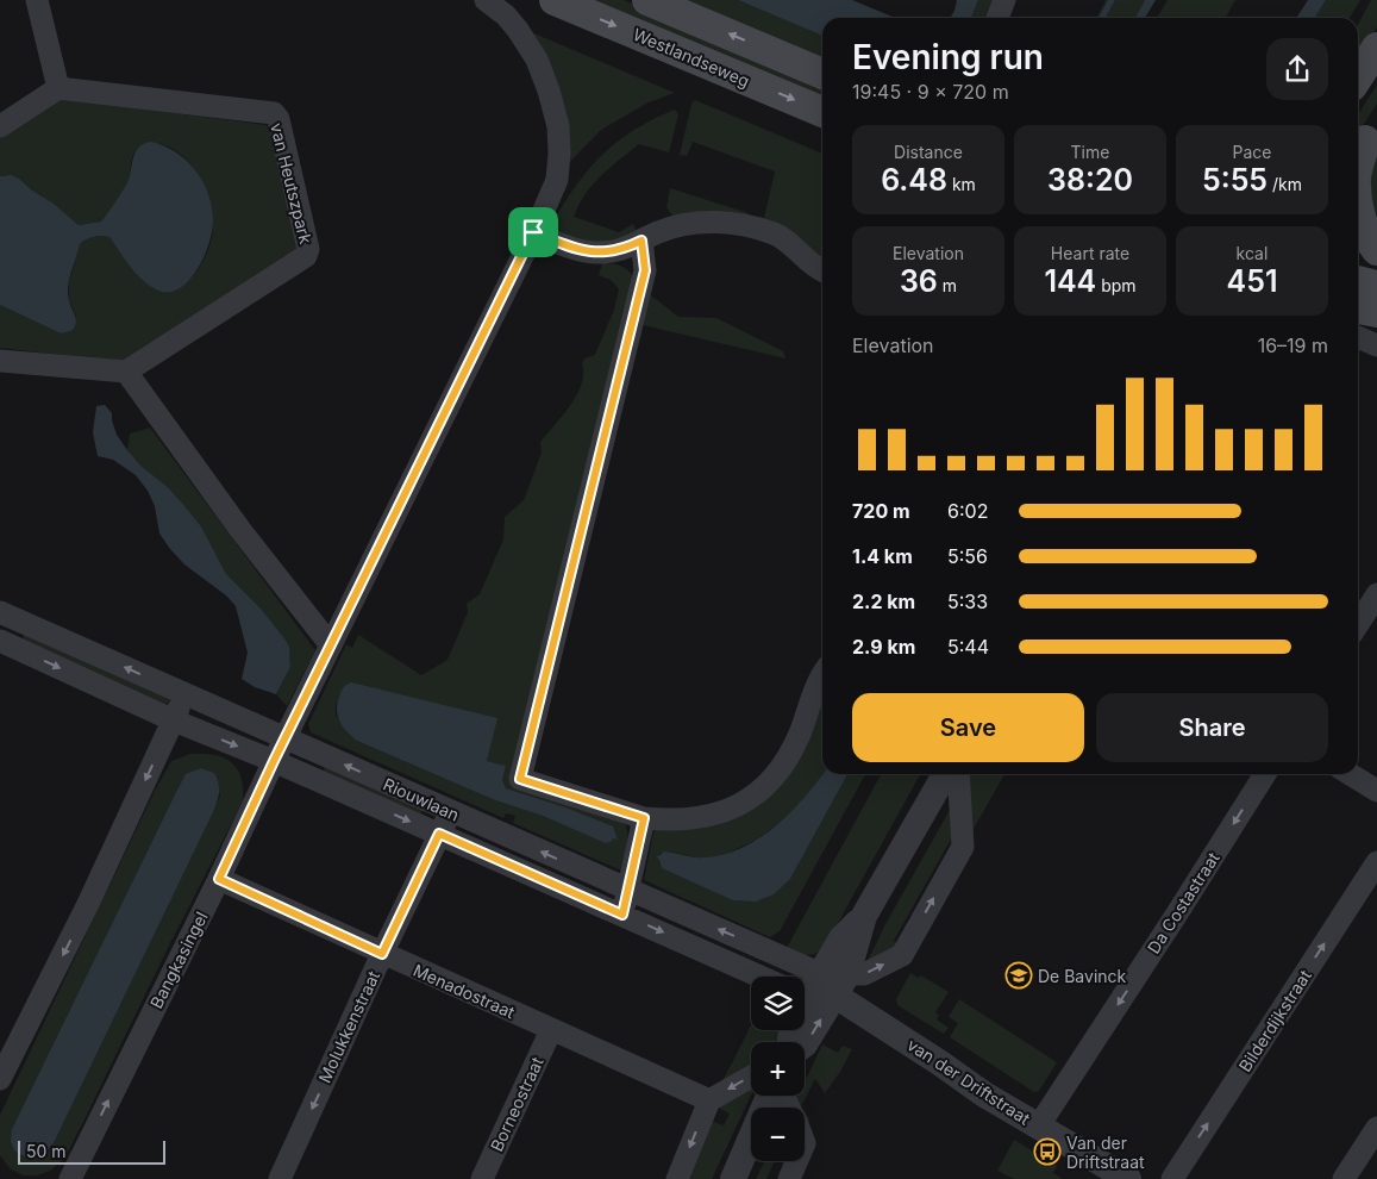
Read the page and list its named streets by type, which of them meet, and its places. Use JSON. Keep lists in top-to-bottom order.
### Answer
{
  "streets": {
    "main road": ["Westlandseweg"],
    "street": [
      "van Heutszpark",
      "Riouwlaan",
      "Da Costastraat",
      "Bangkasingel",
      "Menadostraat",
      "Bilderdijkstraat",
      "Molukkenstraat",
      "van der Driftstraat",
      "Borneostraat"
    ]
  },
  "crossings": [
    ["Riouwlaan", "Bangkasingel"],
    ["Riouwlaan", "Molukkenstraat"],
    ["Riouwlaan", "van der Driftstraat"],
    ["Da Costastraat", "van der Driftstraat"],
    ["Bangkasingel", "Menadostraat"],
    ["Menadostraat", "Molukkenstraat"],
    ["Menadostraat", "Borneostraat"]
  ],
  "one_way": ["Da Costastraat", "Bilderdijkstraat", "Molukkenstraat"],
  "places": {
    "school or university": ["De Bavinck"],
    "bus stop": ["Van der Driftstraat"]
  },
  "scale_bar": "50 m",
  "page": {
    "heading": ["Evening run", "19:45 · 9 × 720 m"],
    "stats": [
      ["Distance", "6.48 km"],
      ["Time", "38:20"],
      ["Pace", "5:55 /km"],
      ["Elevation", "36 m"],
      ["Heart rate", "144 bpm"],
      ["kcal", "451"]
    ],
    "chart": ["Elevation", "16–19 m"],
    "list": [
      {
        "name": "720 m",
        "note": "6:02"
      },
      {
        "name": "1.4 km",
        "note": "5:56"
      },
      {
        "name": "2.2 km",
        "note": "5:33"
      },
      {
        "name": "2.9 km",
        "note": "5:44"
      }
    ],
    "buttons": ["Save", "Share"],
    "map_buttons": ["+", "−"],
    "scale": "50 m"
  }
}
